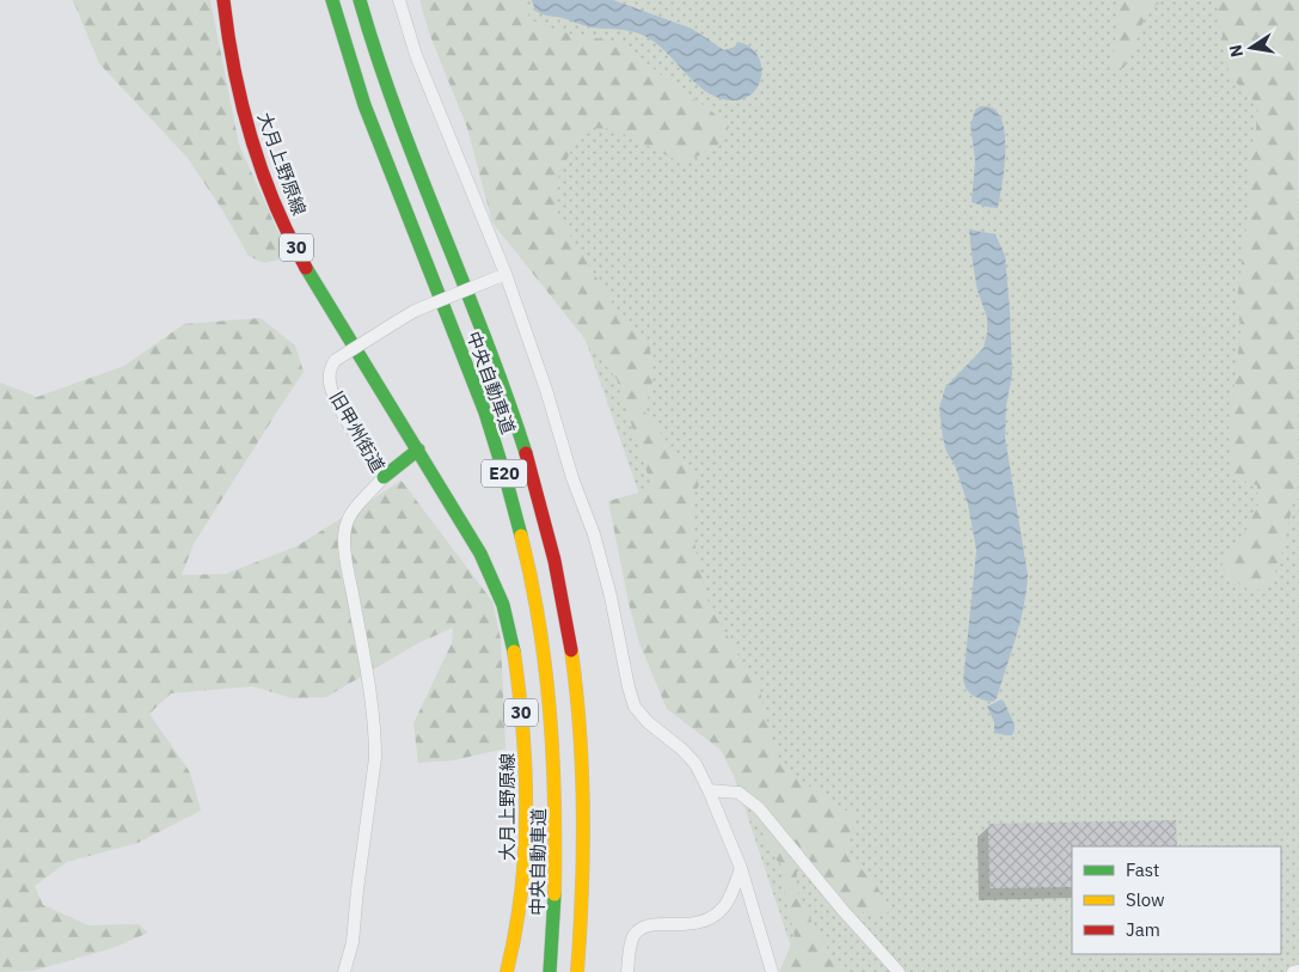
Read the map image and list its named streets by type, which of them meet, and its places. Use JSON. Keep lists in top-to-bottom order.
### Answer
{
  "streets": {
    "main road": [
      "大月上野原線",
      "30",
      "中央自動車道",
      "E20"
    ],
    "street": ["旧甲州街道"]
  },
  "legend": ["Fast", "Slow", "Jam"],
  "north": "left"
}
